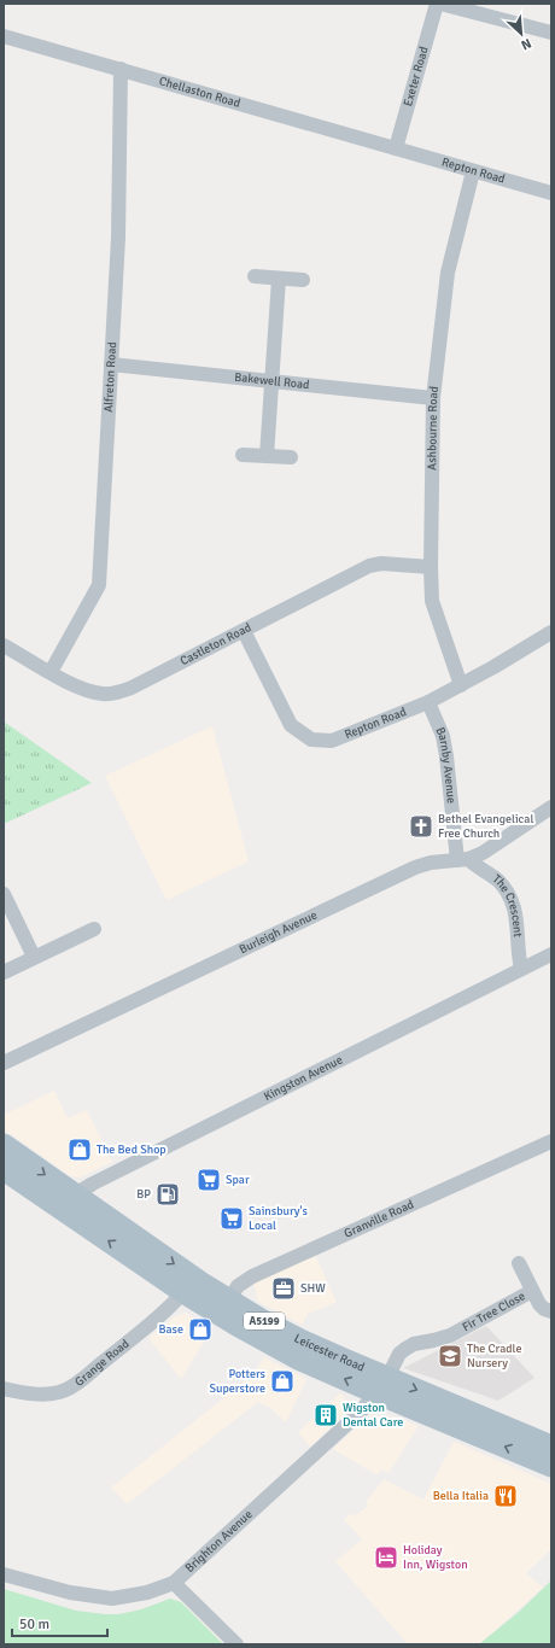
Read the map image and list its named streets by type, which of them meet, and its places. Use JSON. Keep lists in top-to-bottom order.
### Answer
{
  "streets": {
    "main road": ["A5199", "Leicester Road"],
    "street": [
      "Exeter Road",
      "Chellaston Road",
      "Repton Road",
      "Alfreton Road",
      "Bakewell Road",
      "Ashbourne Road",
      "Castleton Road",
      "Barnby Avenue",
      "The Crescent",
      "Burleigh Avenue",
      "Kingston Avenue",
      "Granville Road",
      "Fir Tree Close",
      "Grange Road",
      "Brighton Avenue"
    ]
  },
  "crossings": [
    ["Exeter Road", "Chellaston Road"],
    ["Exeter Road", "Repton Road"],
    ["Chellaston Road", "Repton Road"],
    ["Chellaston Road", "Alfreton Road"],
    ["Repton Road", "Ashbourne Road"],
    ["Repton Road", "Castleton Road"],
    ["Repton Road", "Barnby Avenue"],
    ["Alfreton Road", "Bakewell Road"],
    ["Alfreton Road", "Castleton Road"],
    ["Bakewell Road", "Ashbourne Road"],
    ["Ashbourne Road", "Castleton Road"],
    ["Barnby Avenue", "The Crescent"],
    ["Barnby Avenue", "Burleigh Avenue"],
    ["The Crescent", "Burleigh Avenue"],
    ["The Crescent", "Kingston Avenue"],
    ["Kingston Avenue", "Leicester Road"],
    ["Granville Road", "Leicester Road"],
    ["Fir Tree Close", "Leicester Road"],
    ["Fir Tree Close", "Brighton Avenue"],
    ["Leicester Road", "Grange Road"],
    ["Leicester Road", "Brighton Avenue"]
  ],
  "places": {
    "church": ["Bethel Evangelical Free Church"],
    "shop": ["The Bed Shop", "Base", "Potters Superstore"],
    "supermarket": ["Spar", "Sainsbury's Local"],
    "fuel station": ["BP"],
    "office": ["SHW"],
    "school or university": ["The Cradle Nursery"],
    "building": ["Wigston Dental Care"],
    "restaurant": ["Bella Italia"],
    "hotel": ["Holiday Inn, Wigston"]
  },
  "scale_bar": "50 m",
  "north": "bottom right"
}
